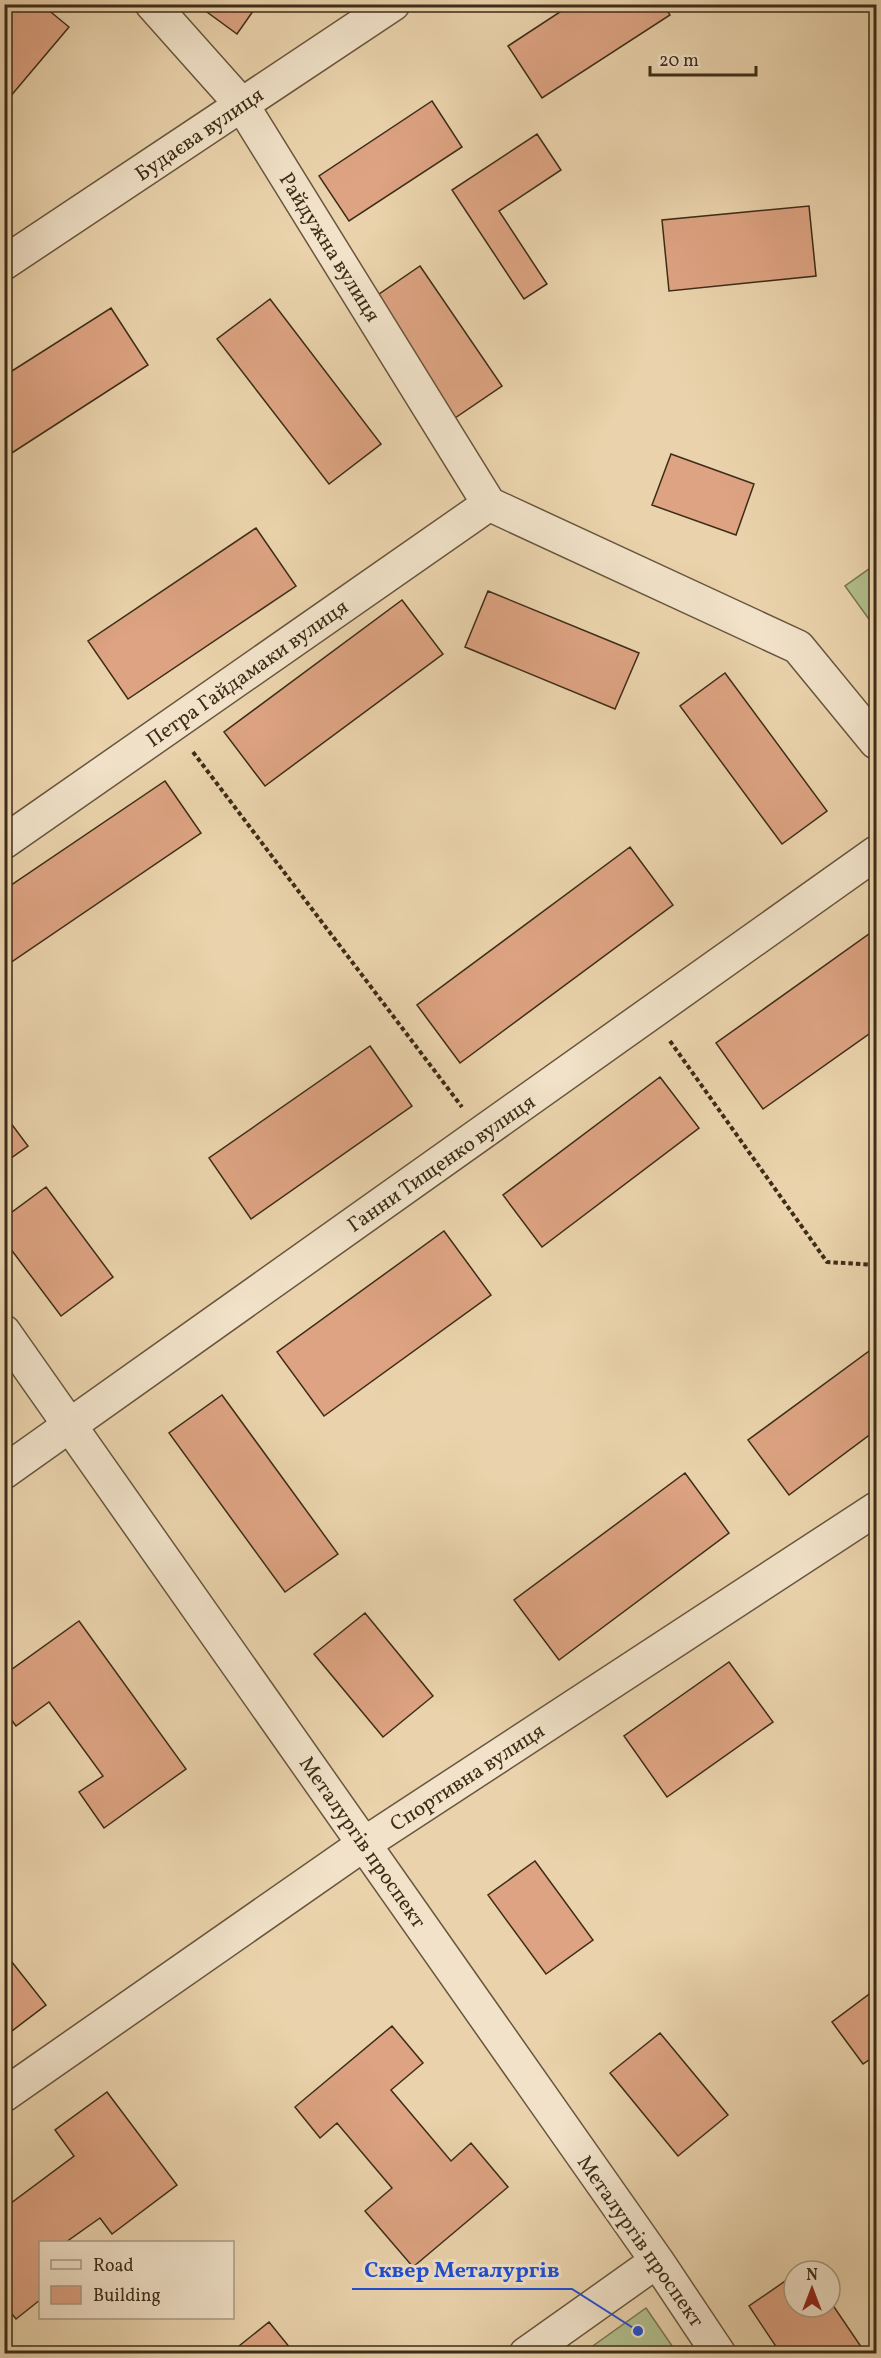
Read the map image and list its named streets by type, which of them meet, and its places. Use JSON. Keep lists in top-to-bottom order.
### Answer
{
  "streets": {
    "street": [
      "Будаєва вулиця",
      "Райдужна вулиця",
      "Петра Гайдамаки вулиця",
      "Ганни Тищенко вулиця",
      "Спортивна вулиця",
      "Металургів проспект"
    ]
  },
  "crossings": [
    ["Будаєва вулиця", "Райдужна вулиця"],
    ["Райдужна вулиця", "Петра Гайдамаки вулиця"],
    ["Ганни Тищенко вулиця", "Металургів проспект"],
    ["Спортивна вулиця", "Металургів проспект"]
  ],
  "places": ["Сквер Металургів"],
  "legend": ["Road", "Building"],
  "scale_bar": "20 m",
  "north": "top"
}
